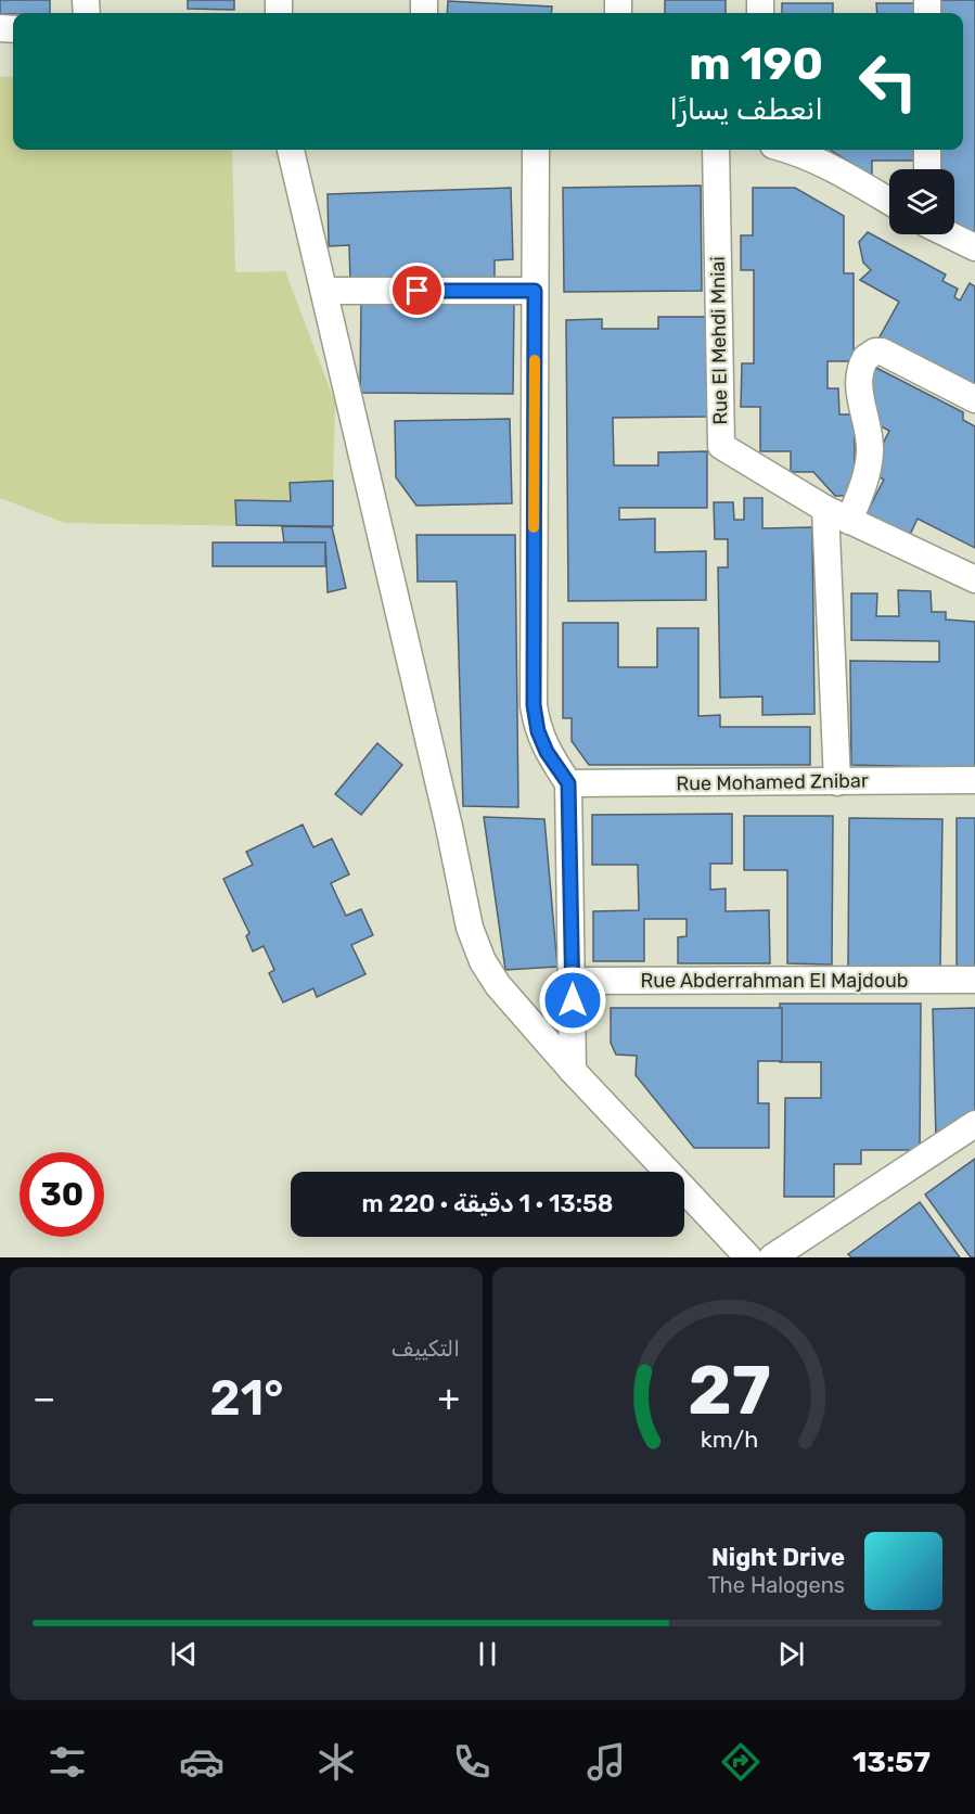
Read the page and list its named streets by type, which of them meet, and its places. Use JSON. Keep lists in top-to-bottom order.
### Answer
{
  "streets": {
    "street": ["Rue El Mehdi Mniai", "Rue Mohamed Znibar", "Rue Abderrahman El Majdoub"]
  },
  "page": {
    "turn": ["190 m", "انعطف يسارًا"],
    "limit": "30",
    "trip": "13:58 · 1 دقيقة · 220 m",
    "tile": "التكييف",
    "heat": ["−", "21°", "+"],
    "song": ["Night Drive", "The Halogens"],
    "tabs": "13:57",
    "gauge": ["27", "km/h"]
  }
}
